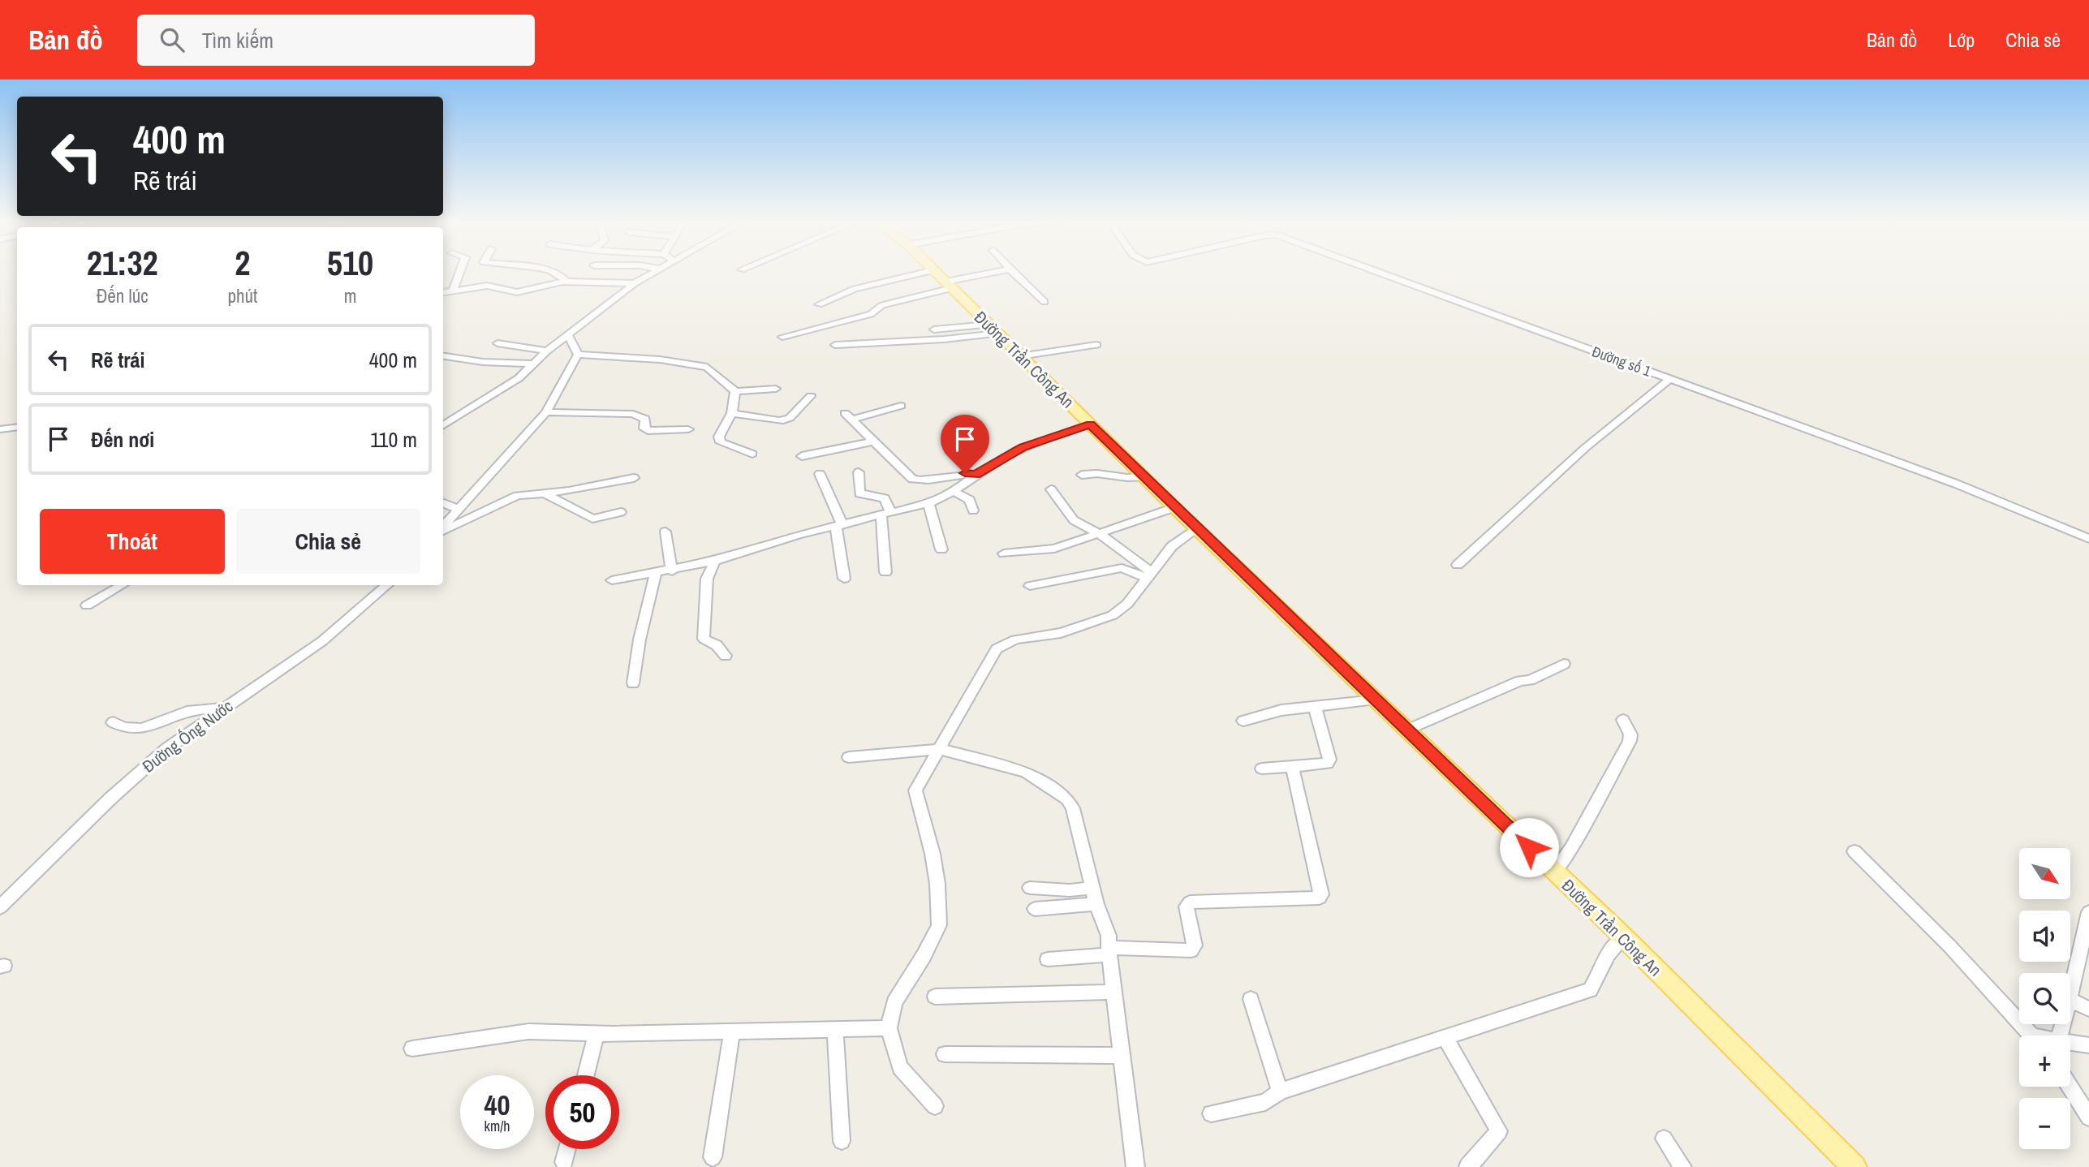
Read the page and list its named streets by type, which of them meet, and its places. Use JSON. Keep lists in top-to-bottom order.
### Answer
{
  "streets": {
    "main road": ["Đường Trần Công An"],
    "street": ["Đường số 1", "Đường Ống Nước"]
  },
  "north": "bottom right",
  "page": {
    "header": "Bản đồ",
    "search": "Tìm kiếm",
    "nav": ["Bản đồ", "Lớp", "Chia sẻ"],
    "turn": ["400 m", "Rẽ trái"],
    "eta": [
      "21:32",
      "Đến lúc",
      "2",
      "phút",
      "510",
      "m"
    ],
    "list": [
      {
        "name": "Rẽ trái",
        "value": "400 m"
      },
      {
        "name": "Đến nơi",
        "value": "110 m"
      }
    ],
    "buttons": ["Thoát", "Chia sẻ"],
    "map_buttons": ["+", "−"],
    "speed": "40 km/h",
    "limit": "50"
  }
}
